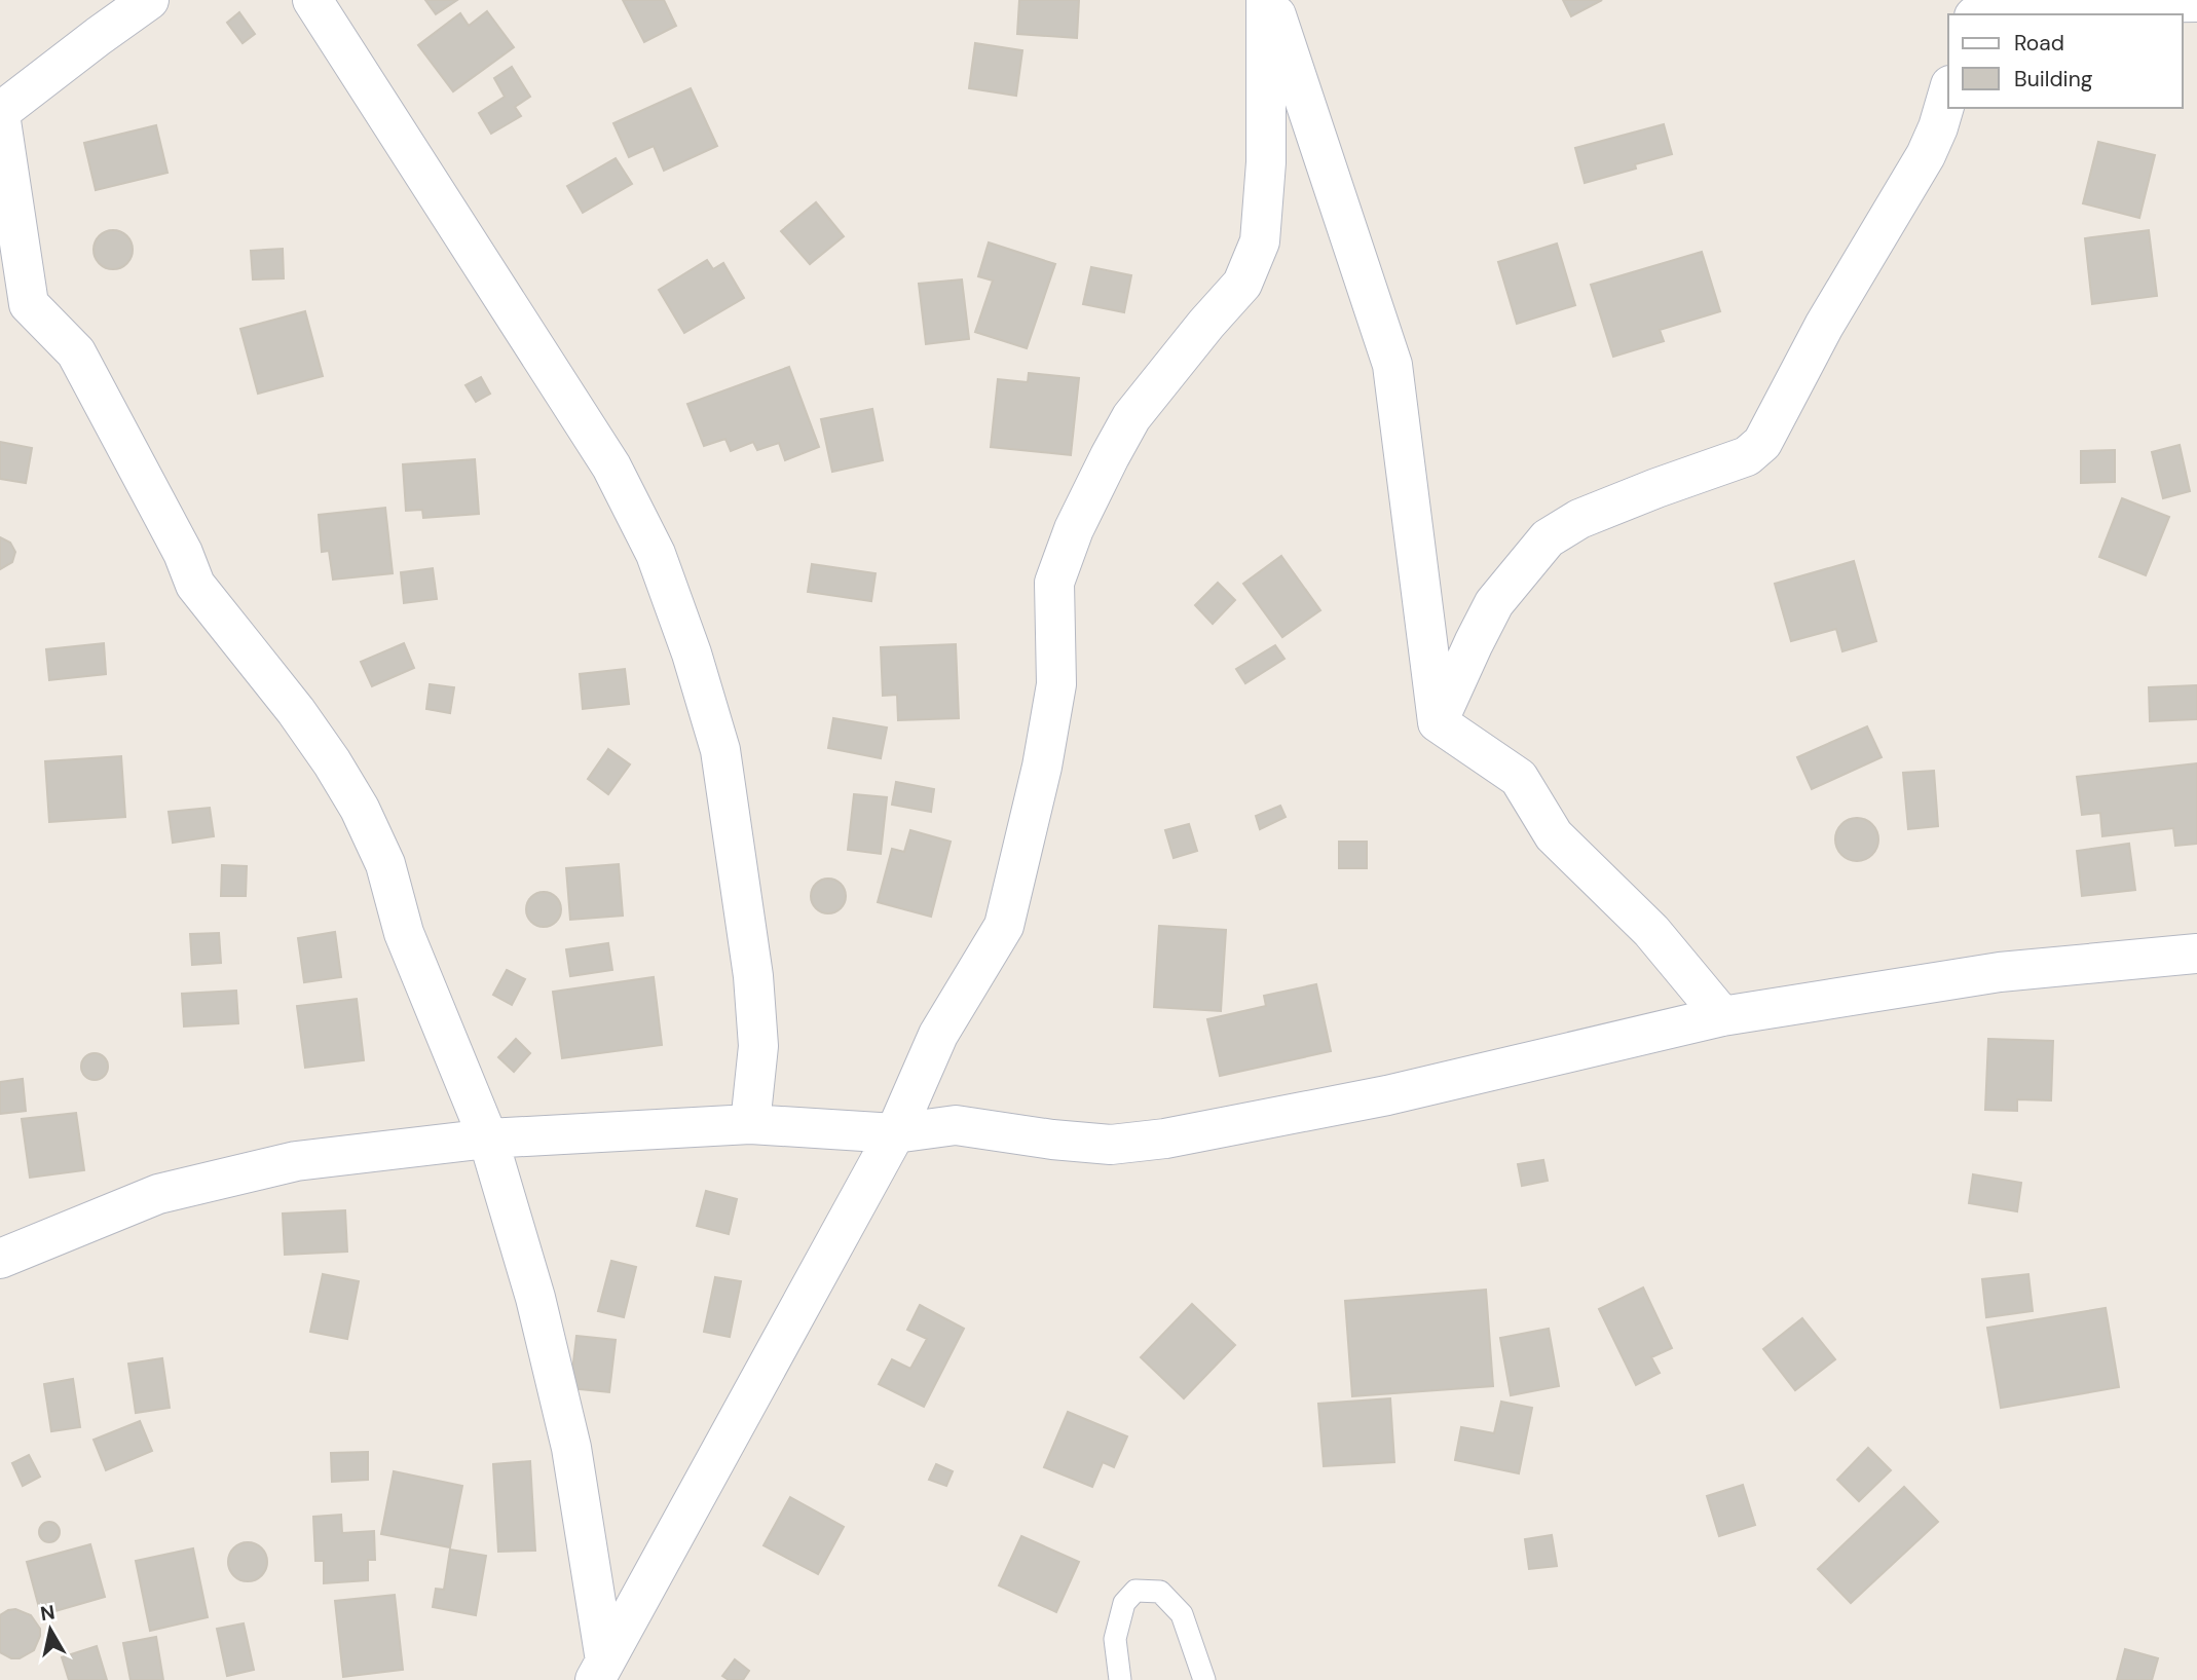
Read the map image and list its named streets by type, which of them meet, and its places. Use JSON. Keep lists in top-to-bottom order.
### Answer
{
  "legend": ["Road", "Building"],
  "north": "top"
}
